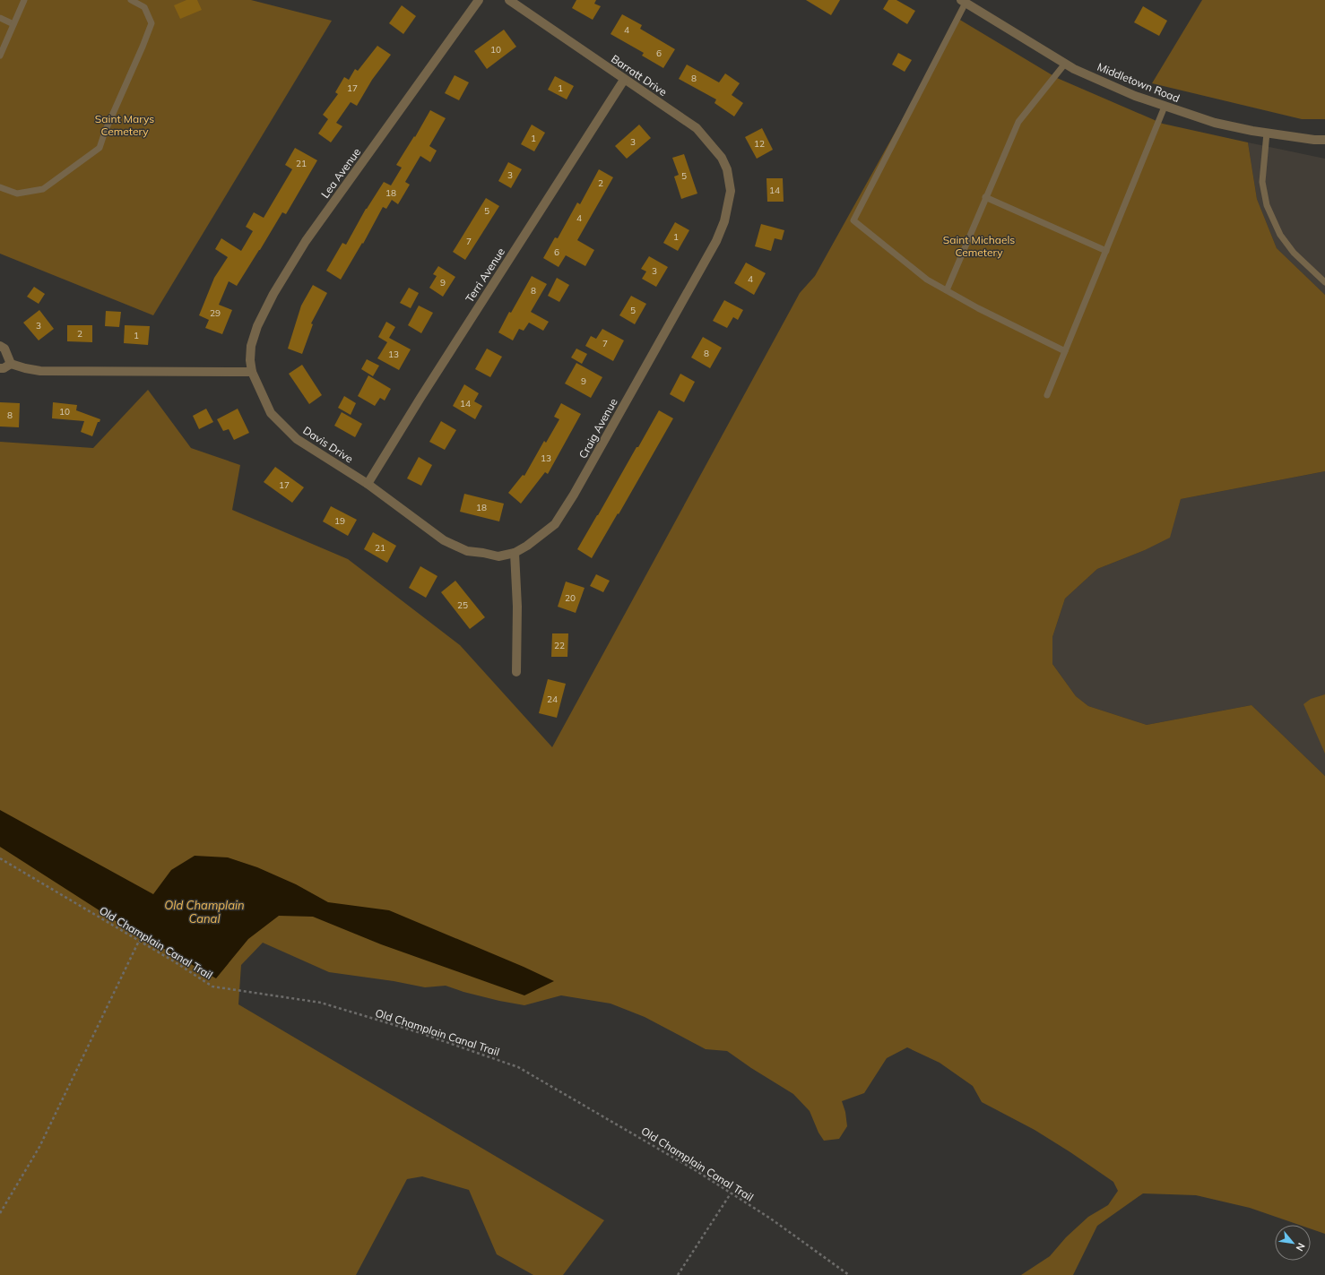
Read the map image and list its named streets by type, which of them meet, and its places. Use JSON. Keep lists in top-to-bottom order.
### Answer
{
  "streets": {
    "street": [
      "Barratt Drive",
      "Middletown Road",
      "Lea Avenue",
      "Terri Avenue",
      "Craig Avenue",
      "Davis Drive"
    ],
    "path": ["Old Champlain Canal Trail"]
  },
  "crossings": [
    ["Barratt Drive", "Terri Avenue"],
    ["Barratt Drive", "Craig Avenue"],
    ["Lea Avenue", "Davis Drive"],
    ["Terri Avenue", "Davis Drive"],
    ["Craig Avenue", "Davis Drive"]
  ],
  "water": ["Old Champlain Canal"],
  "parks": ["Saint Marys Cemetery", "Saint Michaels Cemetery"],
  "house_numbers": [
    "4",
    "10",
    "6",
    "8",
    "17",
    "1",
    "1",
    "3",
    "12",
    "21",
    "3",
    "5",
    "2",
    "14",
    "18",
    "5",
    "4",
    "1",
    "7",
    "6",
    "3",
    "4",
    "9",
    "8",
    "5",
    "29",
    "3",
    "2",
    "1",
    "7",
    "8",
    "13",
    "9",
    "14",
    "10",
    "8",
    "13",
    "17",
    "18",
    "19",
    "21",
    "20",
    "25",
    "22",
    "24"
  ],
  "north": "bottom right"
}
